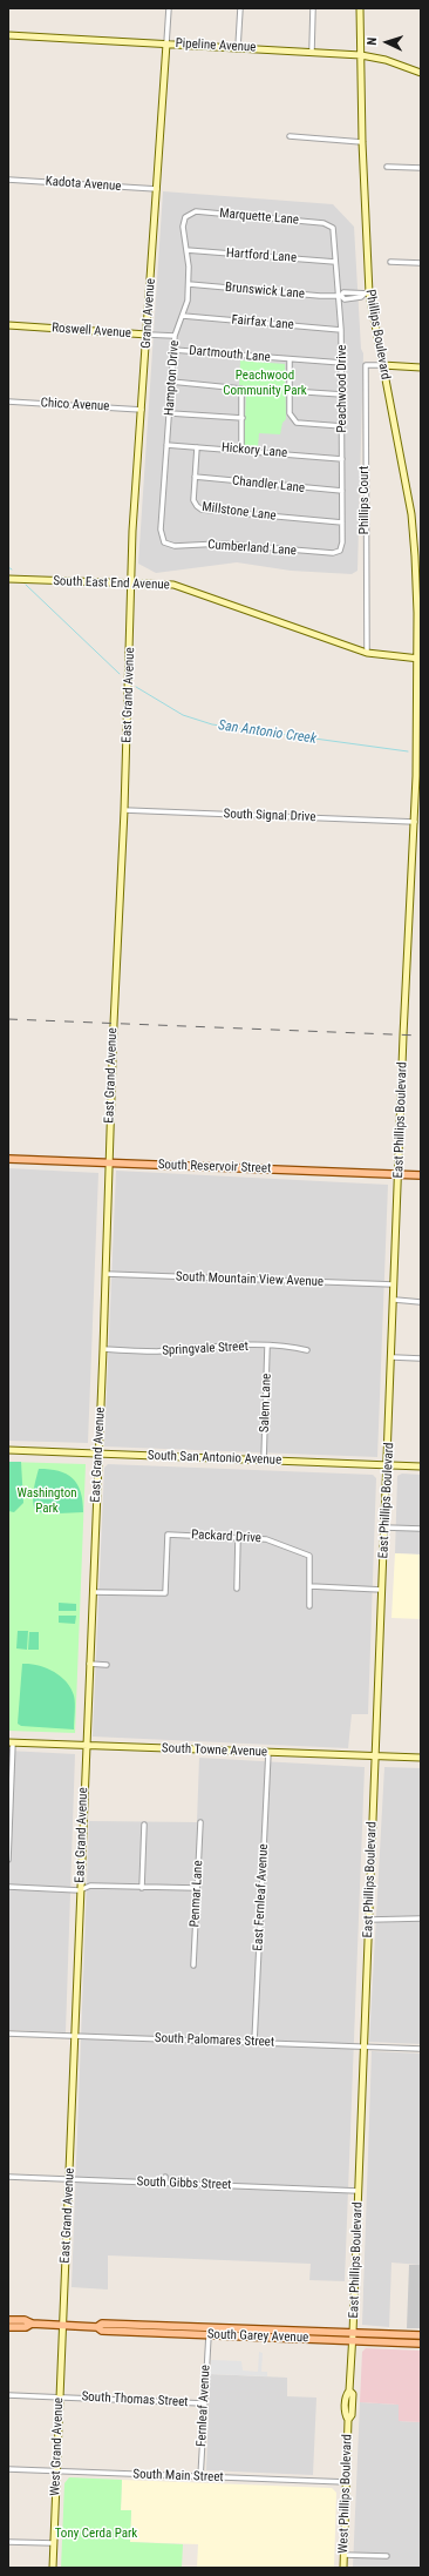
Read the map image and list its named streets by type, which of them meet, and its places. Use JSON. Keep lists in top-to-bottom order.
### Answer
{
  "streets": {
    "main road": ["South Reservoir Street", "South Garey Avenue"],
    "street": [
      "Pipeline Avenue",
      "Kadota Avenue",
      "Marquette Lane",
      "Hartford Lane",
      "Brunswick Lane",
      "Grand Avenue",
      "Fairfax Lane",
      "Roswell Avenue",
      "Phillips Boulevard",
      "Dartmouth Lane",
      "Hampton Drive",
      "Peachwood Drive",
      "Chico Avenue",
      "Hickory Lane",
      "Chandler Lane",
      "Phillips Court",
      "Millstone Lane",
      "Cumberland Lane",
      "South East End Avenue",
      "East Grand Avenue",
      "South Signal Drive",
      "East Phillips Boulevard",
      "South Mountain View Avenue",
      "Springvale Street",
      "Salem Lane",
      "South San Antonio Avenue",
      "Packard Drive",
      "South Towne Avenue",
      "Penmar Lane",
      "East Fernleaf Avenue",
      "South Palomares Street",
      "South Gibbs Street",
      "South Thomas Street",
      "Fernleaf Avenue",
      "West Grand Avenue",
      "South Main Street",
      "West Phillips Boulevard"
    ]
  },
  "crossings": [
    ["Pipeline Avenue", "Grand Avenue"],
    ["Pipeline Avenue", "Phillips Boulevard"],
    ["Kadota Avenue", "Grand Avenue"],
    ["Marquette Lane", "Hampton Drive"],
    ["Marquette Lane", "Peachwood Drive"],
    ["Hartford Lane", "Hampton Drive"],
    ["Hartford Lane", "Peachwood Drive"],
    ["Brunswick Lane", "Phillips Boulevard"],
    ["Brunswick Lane", "Hampton Drive"],
    ["Brunswick Lane", "Peachwood Drive"],
    ["Grand Avenue", "Roswell Avenue"],
    ["Grand Avenue", "Chico Avenue"],
    ["Grand Avenue", "South East End Avenue"],
    ["Grand Avenue", "East Grand Avenue"],
    ["Fairfax Lane", "Hampton Drive"],
    ["Fairfax Lane", "Peachwood Drive"],
    ["Roswell Avenue", "Hampton Drive"],
    ["Phillips Boulevard", "Phillips Court"],
    ["Phillips Boulevard", "South East End Avenue"],
    ["Phillips Boulevard", "East Phillips Boulevard"],
    ["Dartmouth Lane", "Hampton Drive"],
    ["Dartmouth Lane", "Peachwood Drive"],
    ["Hampton Drive", "Hickory Lane"],
    ["Hampton Drive", "Cumberland Lane"],
    ["Peachwood Drive", "Hickory Lane"],
    ["Peachwood Drive", "Chandler Lane"],
    ["Peachwood Drive", "Millstone Lane"],
    ["Peachwood Drive", "Cumberland Lane"],
    ["Hickory Lane", "Millstone Lane"],
    ["Chandler Lane", "Millstone Lane"],
    ["Phillips Court", "South East End Avenue"],
    ["South East End Avenue", "East Grand Avenue"],
    ["South East End Avenue", "East Phillips Boulevard"],
    ["East Grand Avenue", "South Signal Drive"],
    ["East Grand Avenue", "South Reservoir Street"],
    ["East Grand Avenue", "South Mountain View Avenue"],
    ["East Grand Avenue", "Springvale Street"],
    ["East Grand Avenue", "South San Antonio Avenue"],
    ["East Grand Avenue", "Packard Drive"],
    ["East Grand Avenue", "South Towne Avenue"],
    ["East Grand Avenue", "South Palomares Street"],
    ["East Grand Avenue", "South Gibbs Street"],
    ["East Grand Avenue", "South Garey Avenue"],
    ["East Grand Avenue", "West Grand Avenue"],
    ["South Signal Drive", "East Phillips Boulevard"],
    ["East Phillips Boulevard", "South Reservoir Street"],
    ["East Phillips Boulevard", "South Mountain View Avenue"],
    ["East Phillips Boulevard", "South San Antonio Avenue"],
    ["East Phillips Boulevard", "South Towne Avenue"],
    ["East Phillips Boulevard", "South Palomares Street"],
    ["East Phillips Boulevard", "South Gibbs Street"],
    ["East Phillips Boulevard", "South Garey Avenue"],
    ["East Phillips Boulevard", "West Phillips Boulevard"],
    ["Springvale Street", "Salem Lane"],
    ["Salem Lane", "South San Antonio Avenue"],
    ["South Towne Avenue", "East Fernleaf Avenue"],
    ["East Fernleaf Avenue", "South Palomares Street"],
    ["South Garey Avenue", "Fernleaf Avenue"],
    ["South Garey Avenue", "West Grand Avenue"],
    ["South Garey Avenue", "West Phillips Boulevard"],
    ["South Thomas Street", "Fernleaf Avenue"],
    ["South Thomas Street", "West Grand Avenue"],
    ["Fernleaf Avenue", "South Main Street"],
    ["West Grand Avenue", "South Main Street"],
    ["South Main Street", "West Phillips Boulevard"]
  ],
  "water": ["San Antonio Creek"],
  "parks": ["Peachwood Community Park", "Washington Park", "Tony Cerda Park"],
  "north": "left"
}
